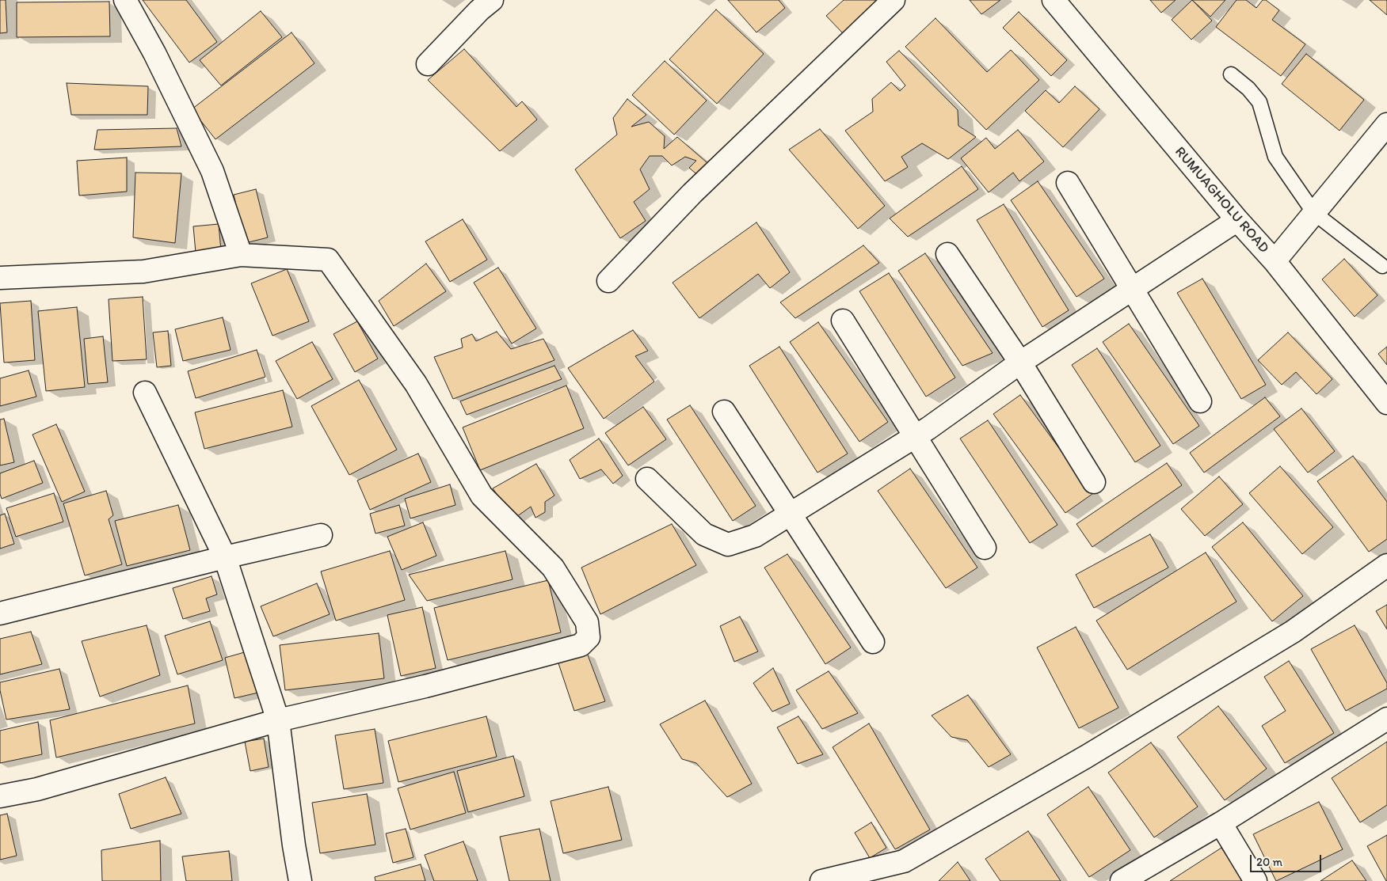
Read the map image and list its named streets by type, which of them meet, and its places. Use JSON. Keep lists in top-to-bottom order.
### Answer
{
  "streets": {
    "street": ["RUMUAGHOLU ROAD"]
  },
  "scale_bar": "20 m"
}
